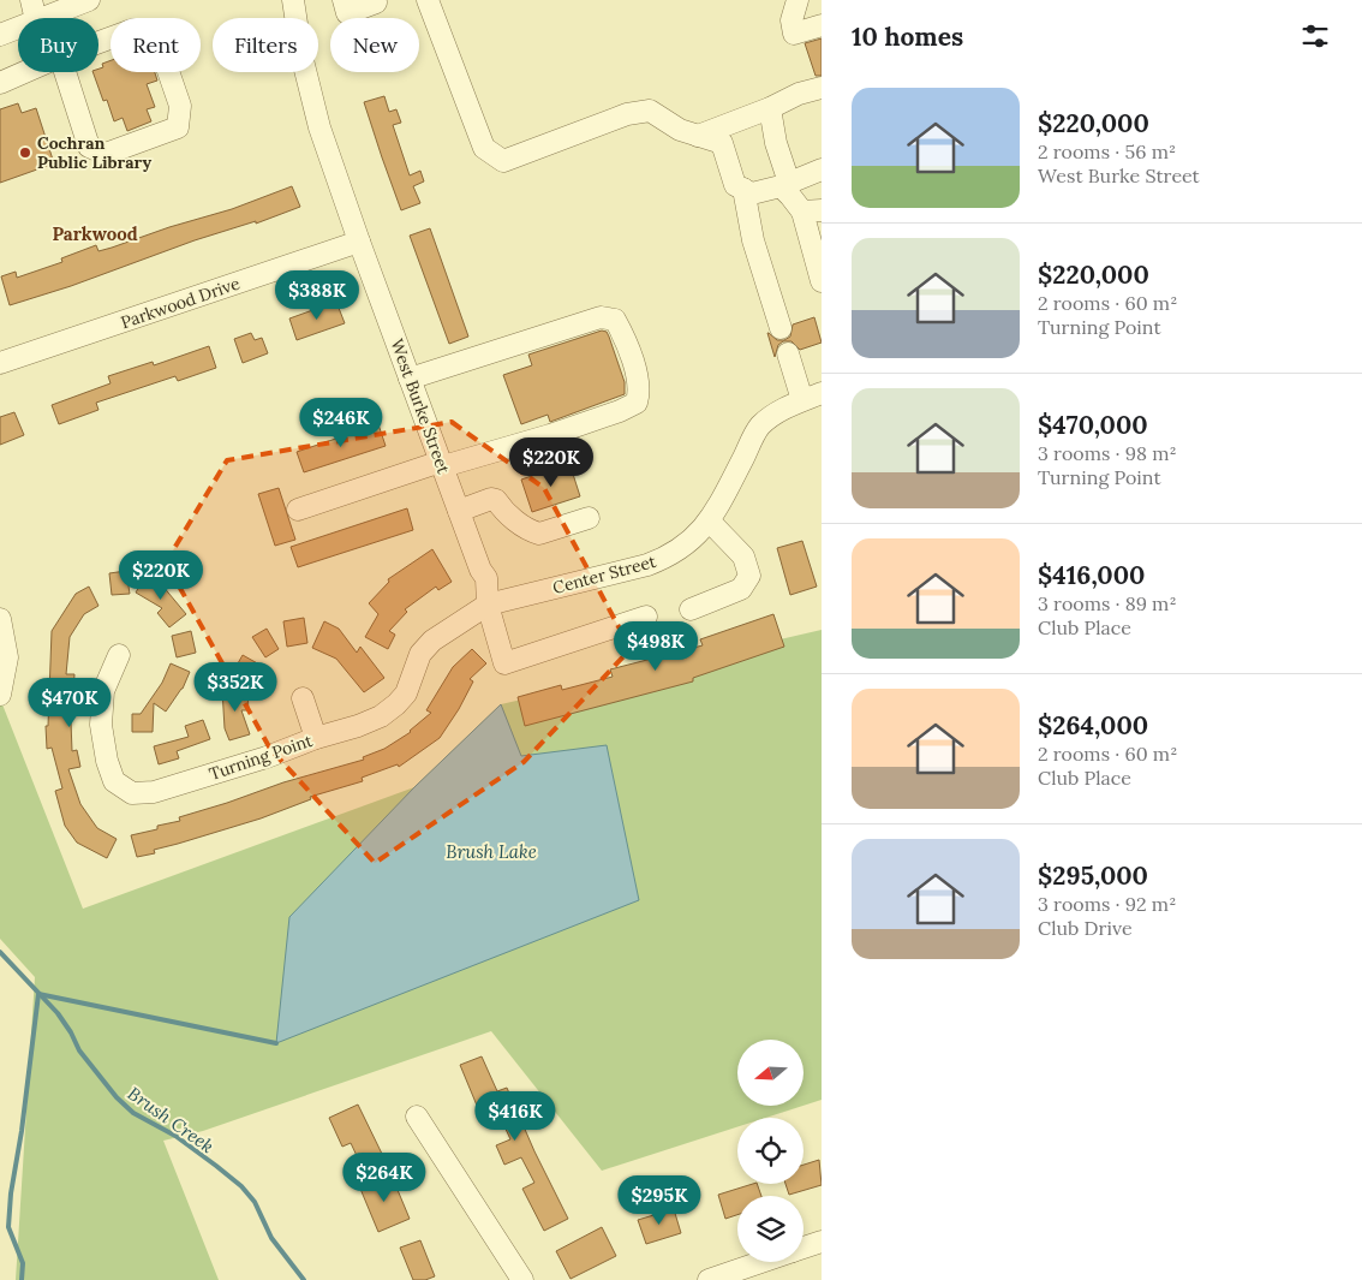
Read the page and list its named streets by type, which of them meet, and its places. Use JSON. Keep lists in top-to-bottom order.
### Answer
{
  "streets": {
    "street": [
      "Parkwood Drive",
      "West Burke Street",
      "Center Street",
      "Turning Point"
    ]
  },
  "crossings": [
    ["Parkwood Drive", "West Burke Street"],
    ["West Burke Street", "Center Street"],
    ["West Burke Street", "Turning Point"],
    ["Center Street", "Turning Point"]
  ],
  "districts": ["Parkwood"],
  "water": ["Brush Lake", "Brush Creek"],
  "places": ["Cochran Public Library"],
  "north": "left",
  "page": {
    "heading": "10 homes",
    "chip": [
      "Buy",
      "Rent",
      "Filters",
      "New"
    ],
    "list": [
      {
        "name": "$220,000",
        "note": "2 rooms · 56 m² · West Burke Street"
      },
      {
        "name": "$220,000",
        "note": "2 rooms · 60 m² · Turning Point"
      },
      {
        "name": "$470,000",
        "note": "3 rooms · 98 m² · Turning Point"
      },
      {
        "name": "$416,000",
        "note": "3 rooms · 89 m² · Club Place"
      },
      {
        "name": "$264,000",
        "note": "2 rooms · 60 m² · Club Place"
      },
      {
        "name": "$295,000",
        "note": "3 rooms · 92 m² · Club Drive"
      }
    ],
    "price": [
      "$388K",
      "$246K",
      "$220K",
      "$220K",
      "$498K",
      "$352K",
      "$470K",
      "$416K",
      "$264K",
      "$295K"
    ]
  }
}
